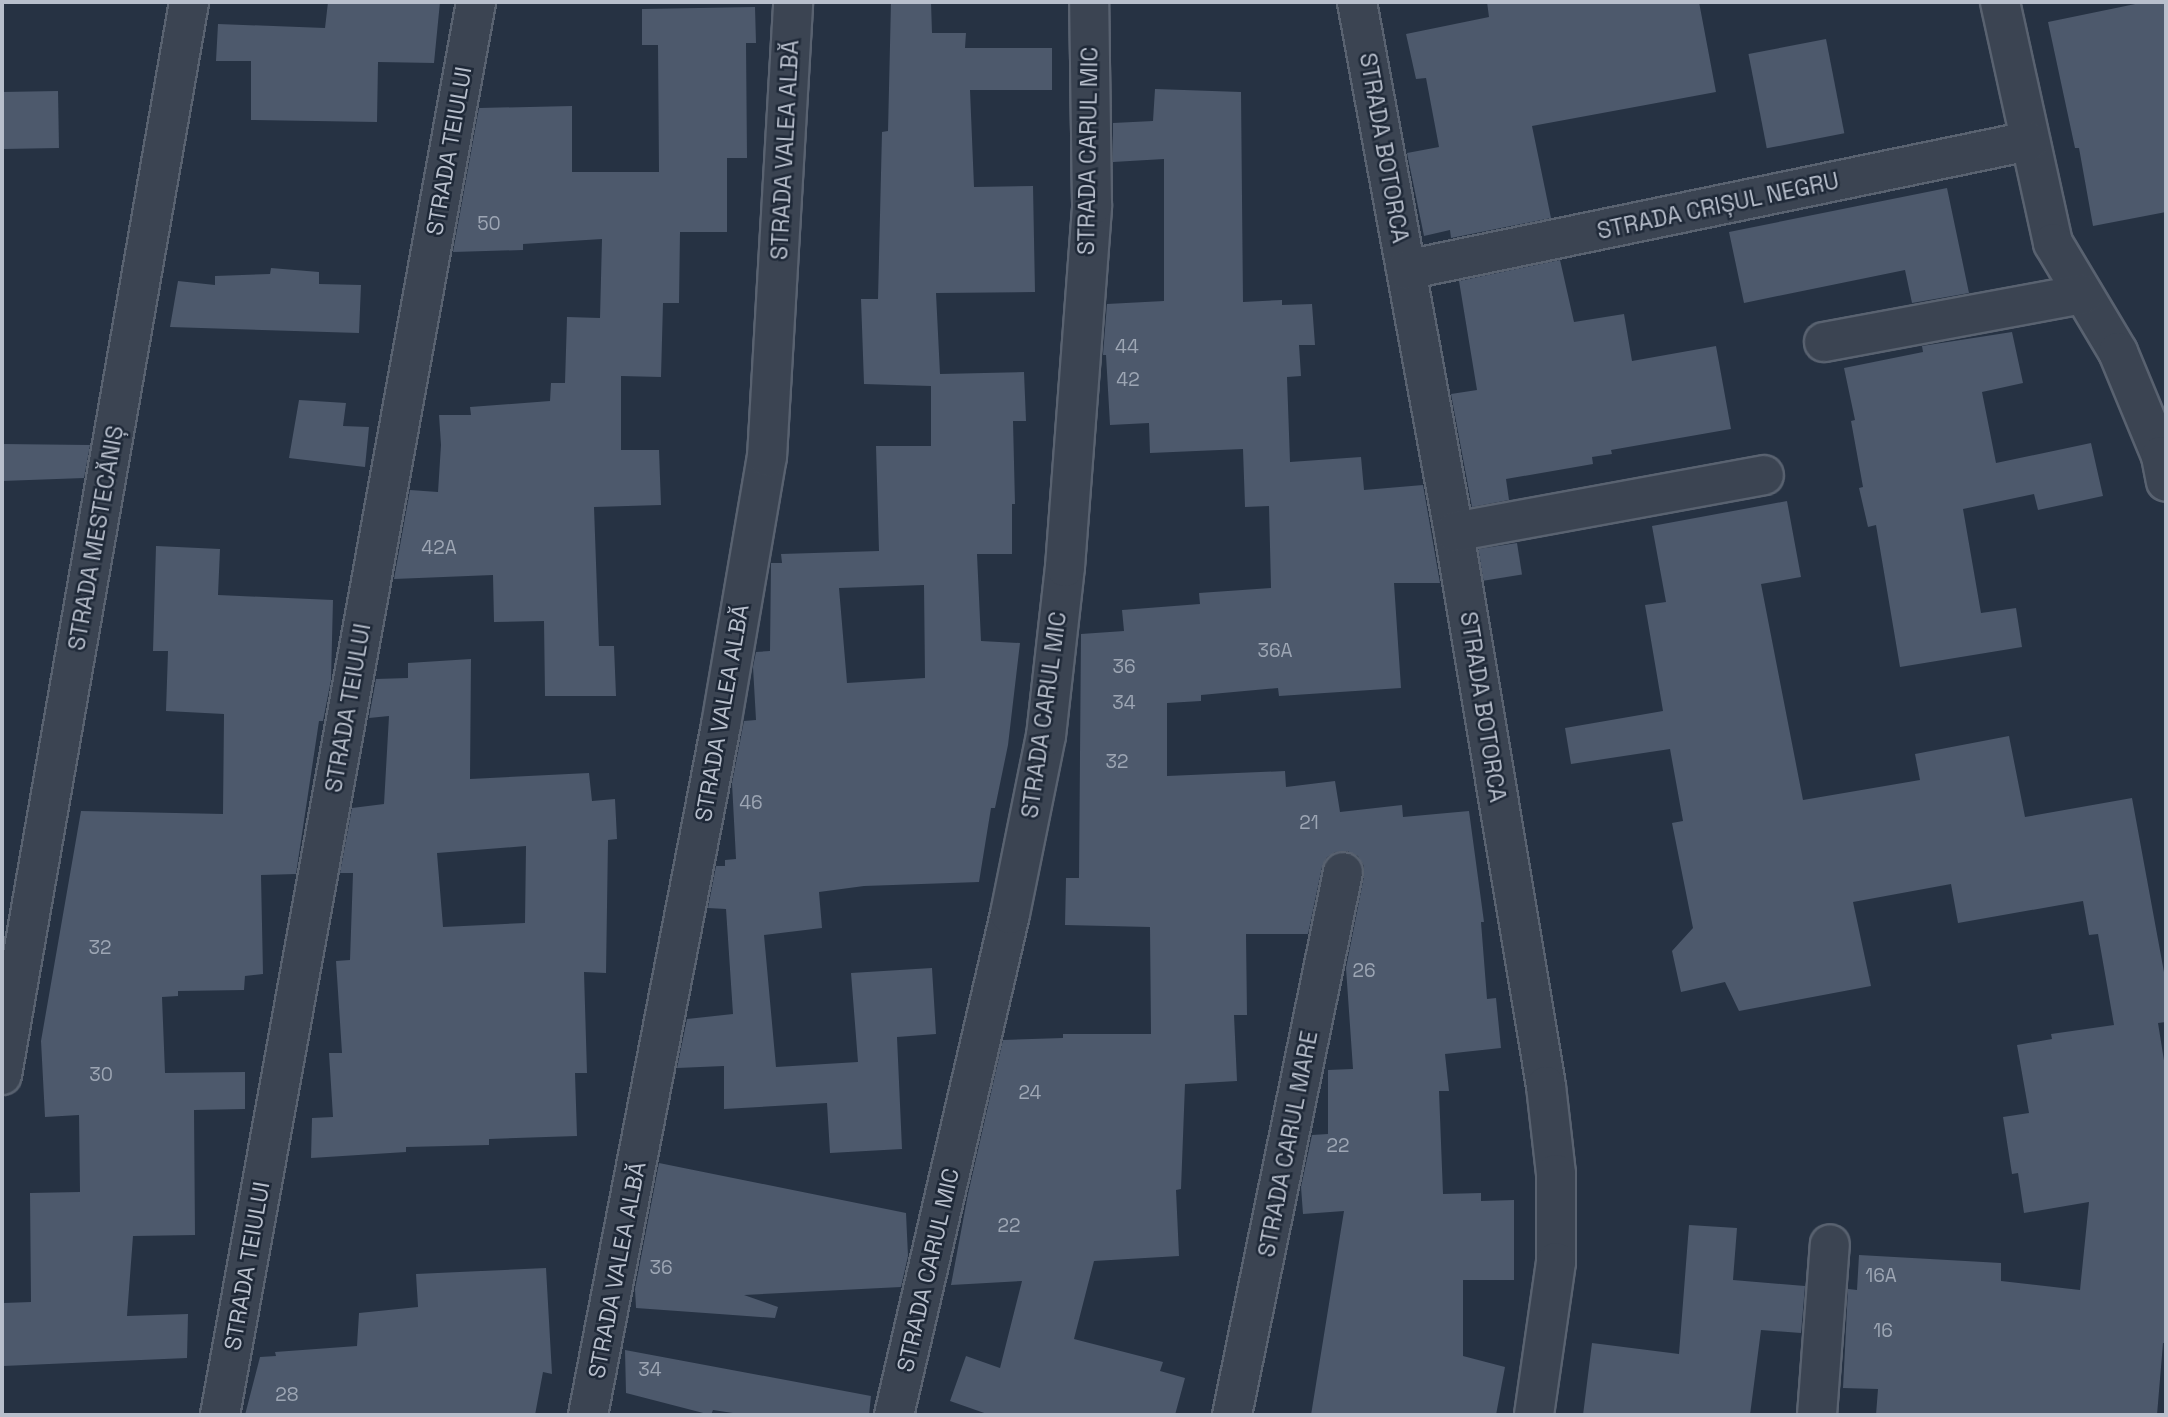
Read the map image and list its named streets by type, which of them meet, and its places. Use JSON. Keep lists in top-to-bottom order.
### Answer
{
  "streets": {
    "street": [
      "STRADA BOTORCA",
      "STRADA VALEA ALBĂ",
      "STRADA TEIULUI",
      "STRADA CARUL MIC",
      "STRADA CRIȘUL NEGRU",
      "STRADA MESTECĂNIȘ",
      "STRADA CARUL MARE"
    ]
  },
  "crossings": [
    ["STRADA BOTORCA", "STRADA CRIȘUL NEGRU"]
  ],
  "house_numbers": [
    "50",
    "44",
    "42",
    "42A",
    "36A",
    "36",
    "34",
    "32",
    "46",
    "21",
    "32",
    "26",
    "30",
    "24",
    "22",
    "22",
    "36",
    "16A",
    "16",
    "34",
    "28"
  ]
}
